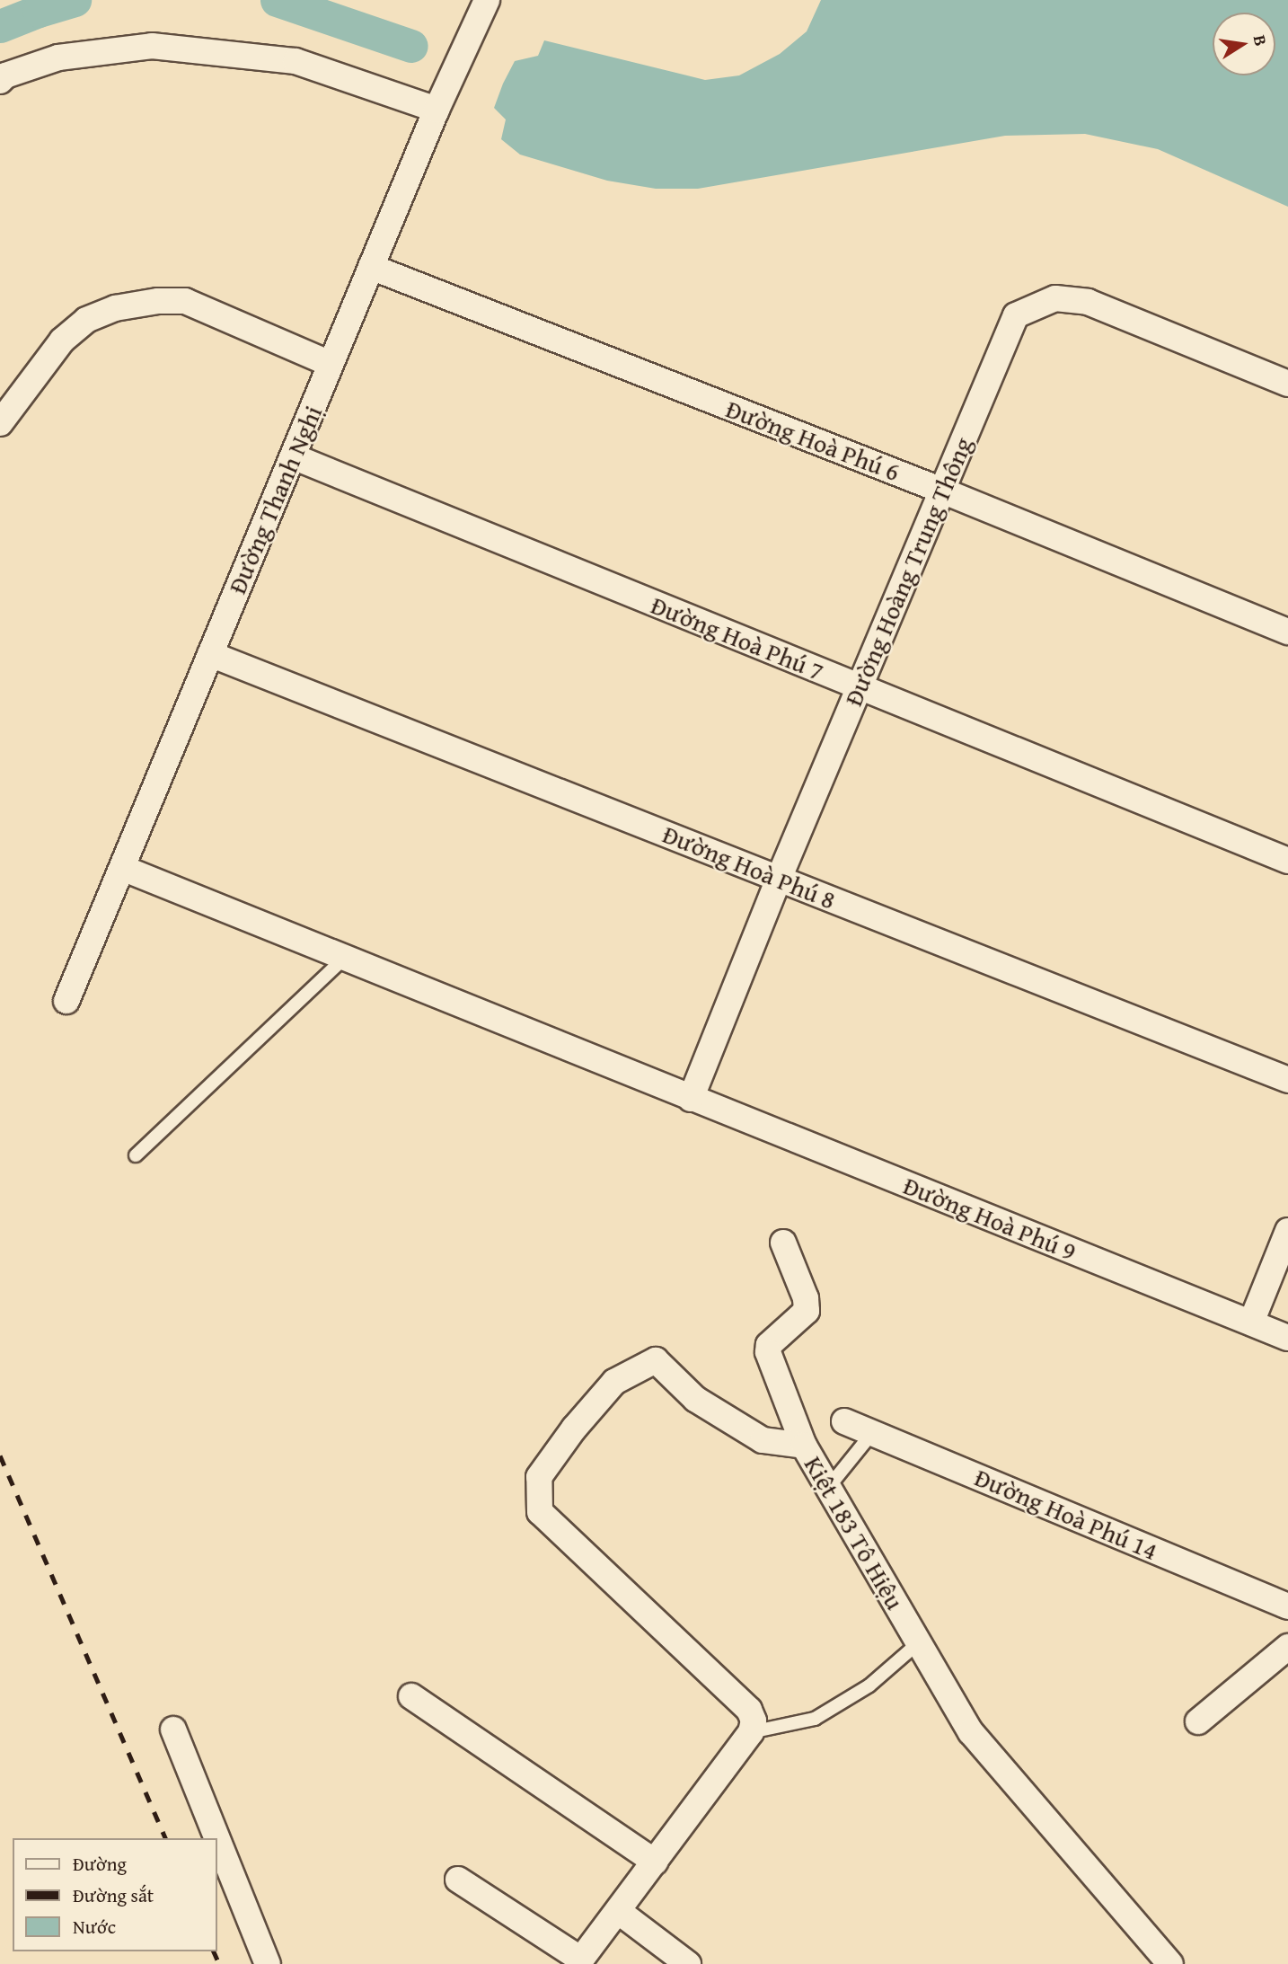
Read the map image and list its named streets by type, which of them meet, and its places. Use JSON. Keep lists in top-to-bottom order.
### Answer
{
  "streets": {
    "street": [
      "Đường Hoà Phú 6",
      "Đường Thanh Nghị",
      "Đường Hoàng Trung Thông",
      "Đường Hoà Phú 7",
      "Đường Hoà Phú 8",
      "Đường Hoà Phú 9",
      "Đường Hoà Phú 14",
      "Kiệt 183 Tô Hiệu"
    ]
  },
  "crossings": [
    ["Đường Hoà Phú 6", "Đường Thanh Nghị"],
    ["Đường Hoà Phú 6", "Đường Hoàng Trung Thông"],
    ["Đường Thanh Nghị", "Đường Hoà Phú 7"],
    ["Đường Thanh Nghị", "Đường Hoà Phú 8"],
    ["Đường Thanh Nghị", "Đường Hoà Phú 9"],
    ["Đường Hoàng Trung Thông", "Đường Hoà Phú 7"],
    ["Đường Hoàng Trung Thông", "Đường Hoà Phú 8"],
    ["Đường Hoàng Trung Thông", "Đường Hoà Phú 9"]
  ],
  "legend": ["Đường", "Đường sắt", "Nước"],
  "north": "right"
}
